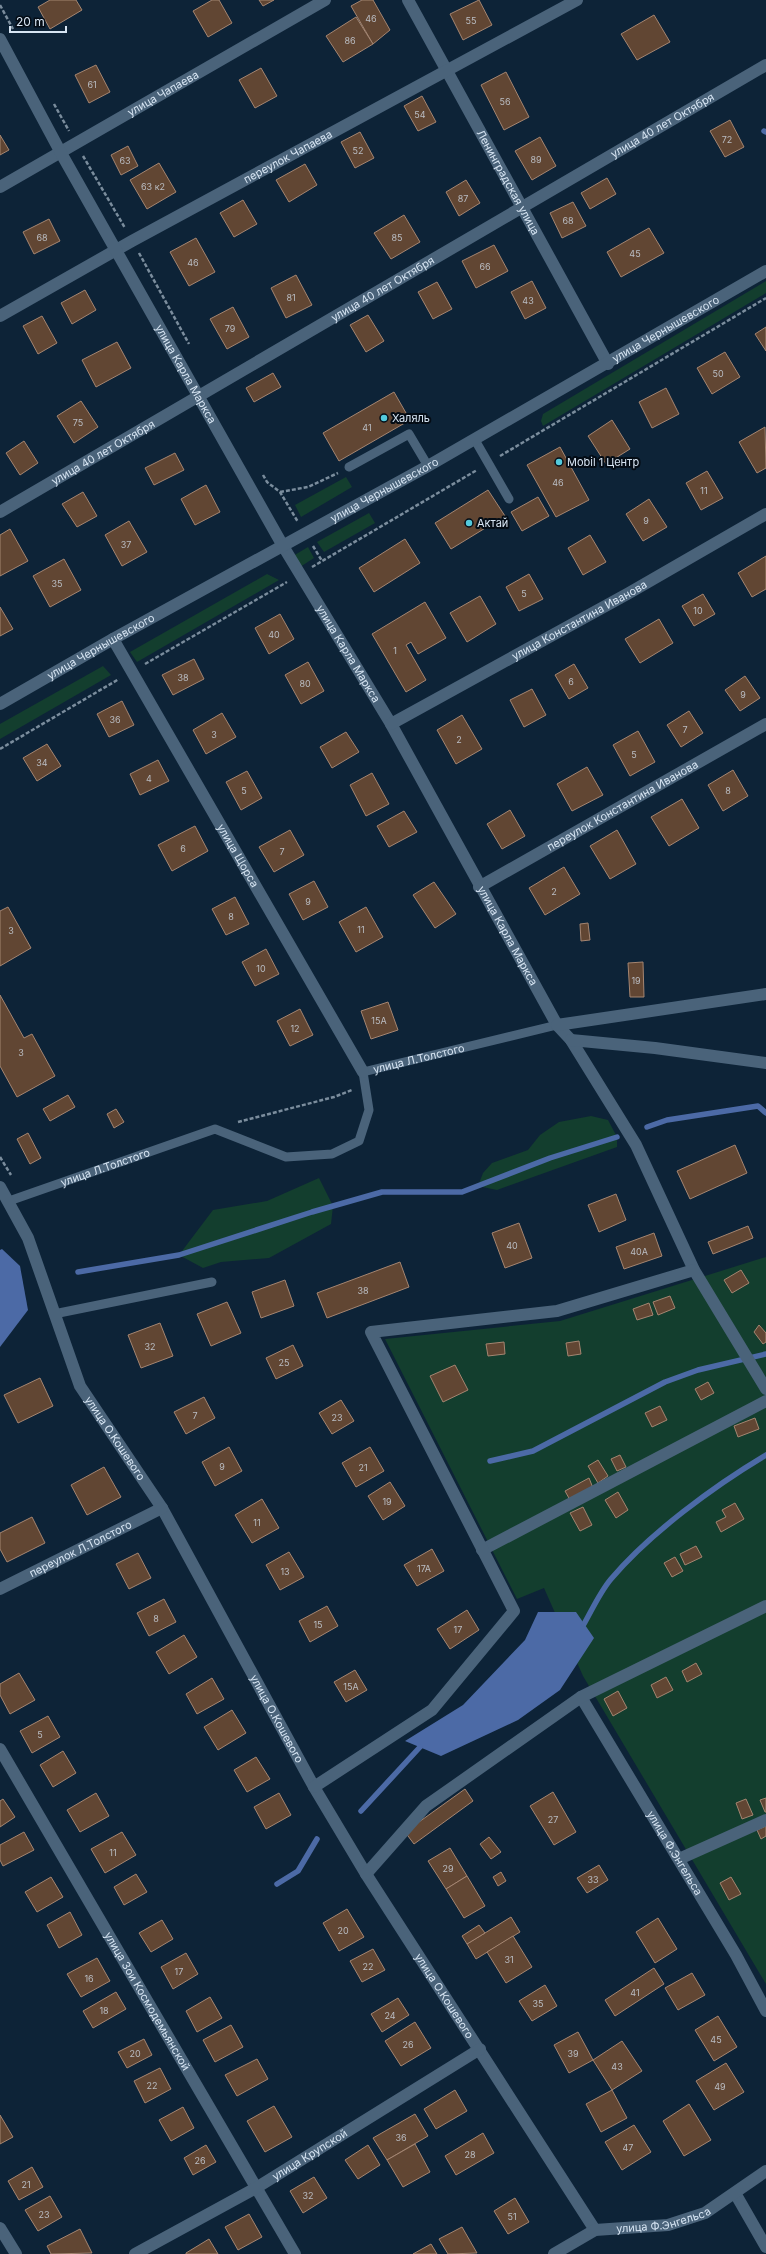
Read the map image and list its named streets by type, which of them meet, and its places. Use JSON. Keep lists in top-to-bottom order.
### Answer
{
  "streets": {
    "street": [
      "улица Чапаева",
      "улица 40 лет Октября",
      "переулок Чапаева",
      "Ленинградская улица",
      "улица Чернышевского",
      "улица Карла Маркса",
      "улица Константина Иванова",
      "переулок Константина Иванова",
      "улица Щорса",
      "улица Л.Толстого",
      "улица О.Кошевого",
      "переулок Л.Толстого",
      "улица Ф.Энгельса",
      "улица Зои Космодемьянской",
      "улица Крупской"
    ]
  },
  "crossings": [
    ["улица Чапаева", "улица Карла Маркса"],
    ["улица 40 лет Октября", "Ленинградская улица"],
    ["улица 40 лет Октября", "улица Карла Маркса"],
    ["переулок Чапаева", "Ленинградская улица"],
    ["переулок Чапаева", "улица Карла Маркса"],
    ["Ленинградская улица", "улица Чернышевского"],
    ["улица Чернышевского", "улица Карла Маркса"],
    ["улица Чернышевского", "улица Щорса"],
    ["улица Карла Маркса", "улица Константина Иванова"],
    ["улица Карла Маркса", "переулок Константина Иванова"],
    ["улица Карла Маркса", "улица Л.Толстого"],
    ["улица Щорса", "улица Л.Толстого"],
    ["улица Л.Толстого", "улица О.Кошевого"],
    ["улица О.Кошевого", "переулок Л.Толстого"],
    ["улица О.Кошевого", "улица Ф.Энгельса"],
    ["улица О.Кошевого", "улица Крупской"],
    ["улица Зои Космодемьянской", "улица Крупской"]
  ],
  "places": ["Халяль", "Mobil 1 Центр", "Актай"],
  "house_numbers": [
    "46",
    "55",
    "86",
    "61",
    "56",
    "54",
    "72",
    "52",
    "89",
    "63",
    "63 к2",
    "87",
    "68",
    "68",
    "85",
    "45",
    "46",
    "66",
    "81",
    "43",
    "79",
    "50",
    "75",
    "41",
    "46",
    "11",
    "9",
    "37",
    "35",
    "5",
    "10",
    "40",
    "1",
    "38",
    "6",
    "80",
    "9",
    "36",
    "7",
    "3",
    "2",
    "5",
    "34",
    "4",
    "5",
    "8",
    "6",
    "7",
    "2",
    "9",
    "8",
    "11",
    "3",
    "10",
    "19",
    "15А",
    "12",
    "3",
    "40",
    "40А",
    "38",
    "32",
    "25",
    "7",
    "23",
    "9",
    "21",
    "19",
    "11",
    "17А",
    "13",
    "8",
    "15",
    "17",
    "15А",
    "5",
    "27",
    "11",
    "29",
    "33",
    "20",
    "31",
    "22",
    "17",
    "16",
    "41",
    "35",
    "18",
    "24",
    "45",
    "26",
    "20",
    "39",
    "43",
    "22",
    "49",
    "36",
    "47",
    "28",
    "26",
    "21",
    "32",
    "23",
    "51"
  ],
  "scale_bar": "20 m"
}
